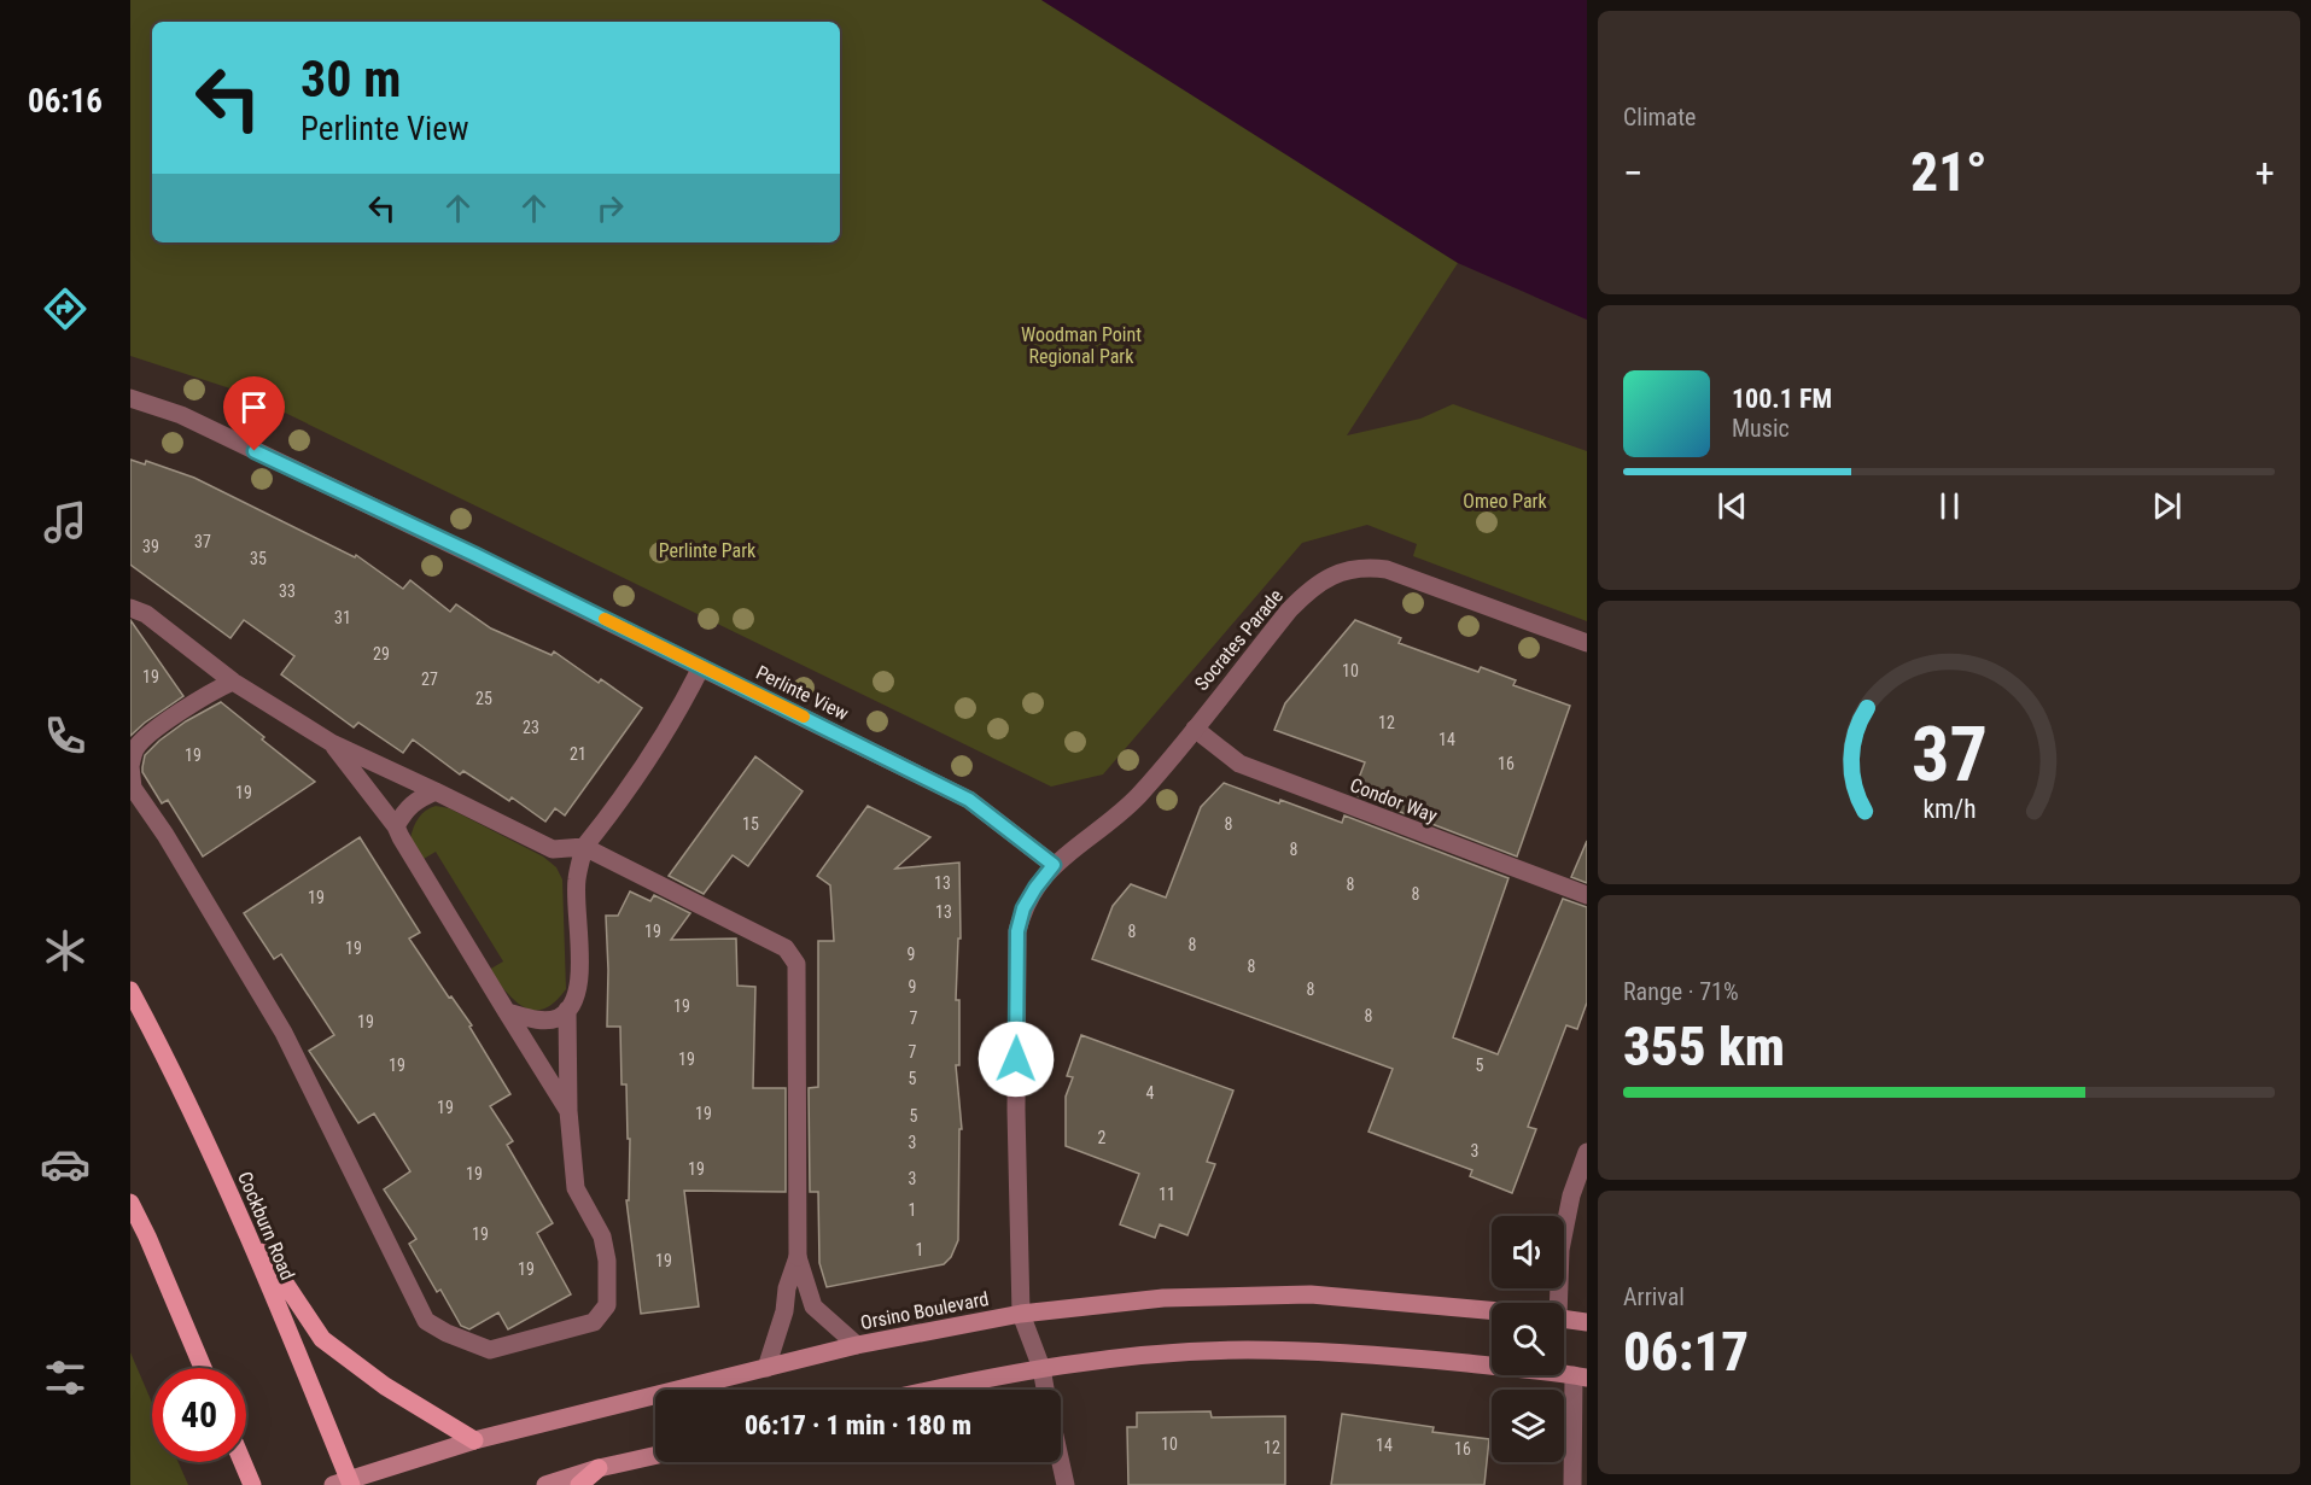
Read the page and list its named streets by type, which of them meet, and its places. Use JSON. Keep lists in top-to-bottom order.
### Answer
{
  "streets": {
    "main road": ["Cockburn Road", "Orsino Boulevard"],
    "street": ["Socrates Parade", "Perlinte View", "Condor Way"]
  },
  "crossings": [
    ["Socrates Parade", "Perlinte View"],
    ["Socrates Parade", "Condor Way"],
    ["Cockburn Road", "Orsino Boulevard"]
  ],
  "parks": ["Woodman Point Regional Park", "Omeo Park", "Perlinte Park"],
  "house_numbers": [
    "37",
    "39",
    "35",
    "33",
    "31",
    "29",
    "10",
    "19",
    "27",
    "25",
    "12",
    "23",
    "14",
    "21",
    "19",
    "16",
    "19",
    "15",
    "8",
    "8",
    "13",
    "8",
    "8",
    "19",
    "13",
    "19",
    "8",
    "8",
    "19",
    "9",
    "8",
    "9",
    "8",
    "19",
    "8",
    "7",
    "19",
    "7",
    "19",
    "19",
    "5",
    "5",
    "4",
    "19",
    "19",
    "5",
    "2",
    "3",
    "3",
    "19",
    "19",
    "3",
    "11",
    "1",
    "19",
    "1",
    "19",
    "19",
    "10",
    "14",
    "12",
    "16"
  ],
  "page": {
    "tabs": "06:16",
    "tile": [
      "Climate",
      ["Range · 71%", "355 km"],
      ["Arrival", "06:17"]
    ],
    "turn": ["30 m", "Perlinte View"],
    "heat": ["−", "21°", "+"],
    "song": ["100.1 FM", "Music"],
    "limit": "40",
    "trip": "06:17 · 1 min · 180 m",
    "gauge": ["37", "km/h"]
  }
}
